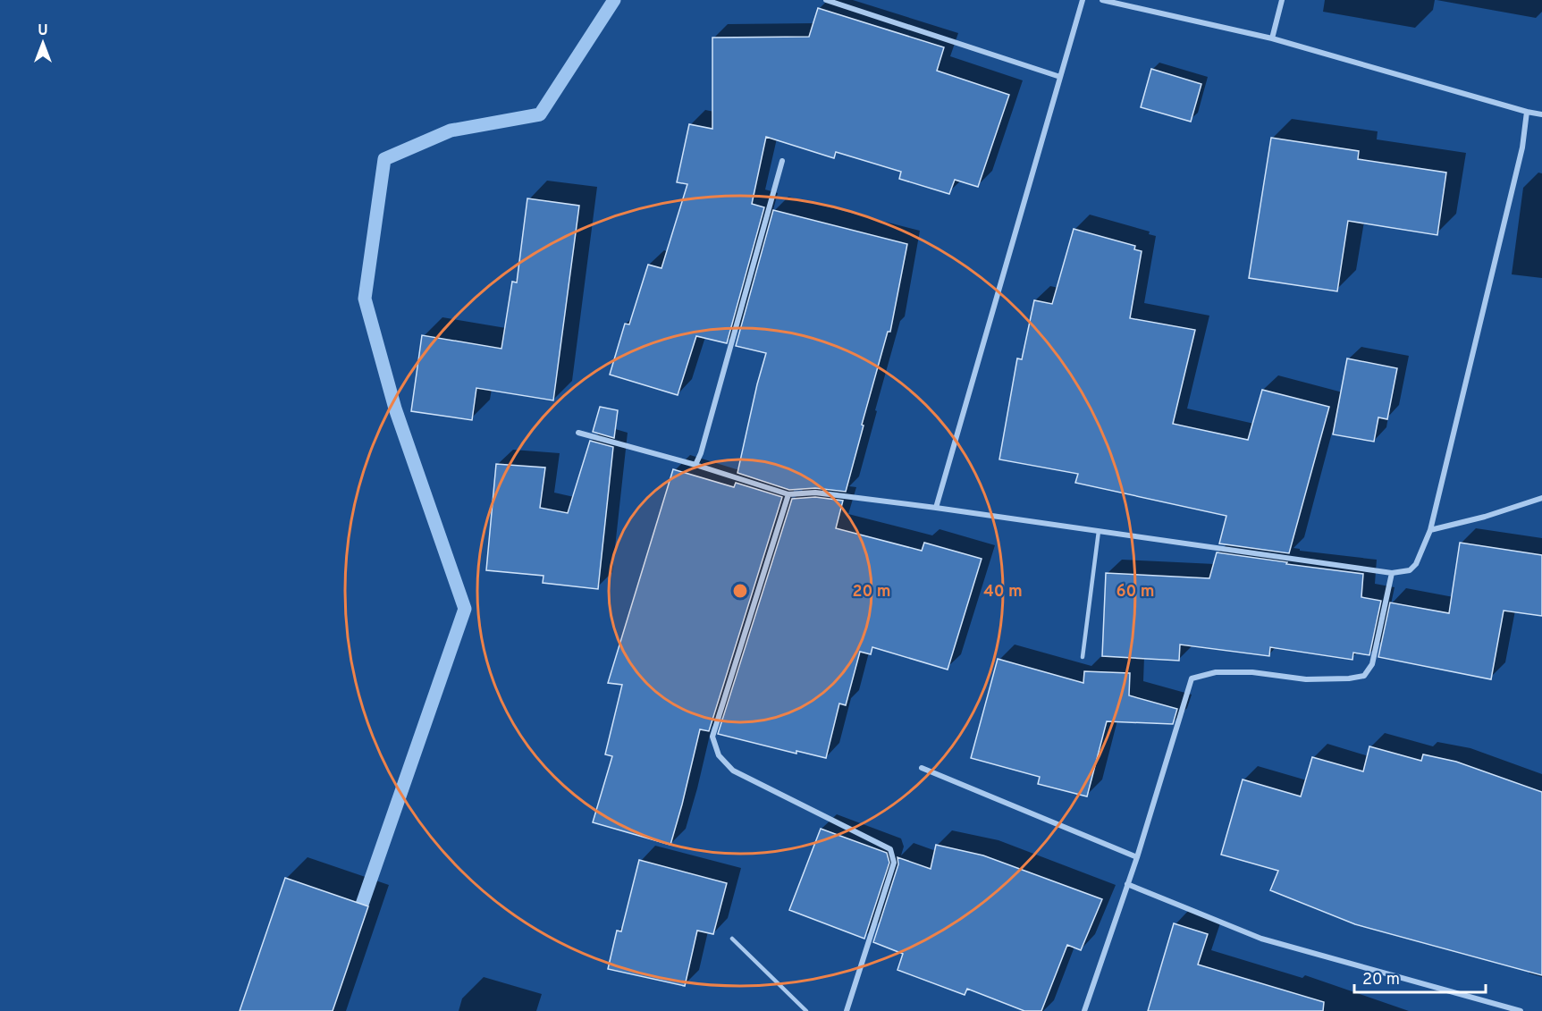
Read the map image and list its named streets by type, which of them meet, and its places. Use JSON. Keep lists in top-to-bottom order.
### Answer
{
  "scale_bar": "20 m",
  "north": "top",
  "rings": ["20 m", "40 m", "60 m"]
}
